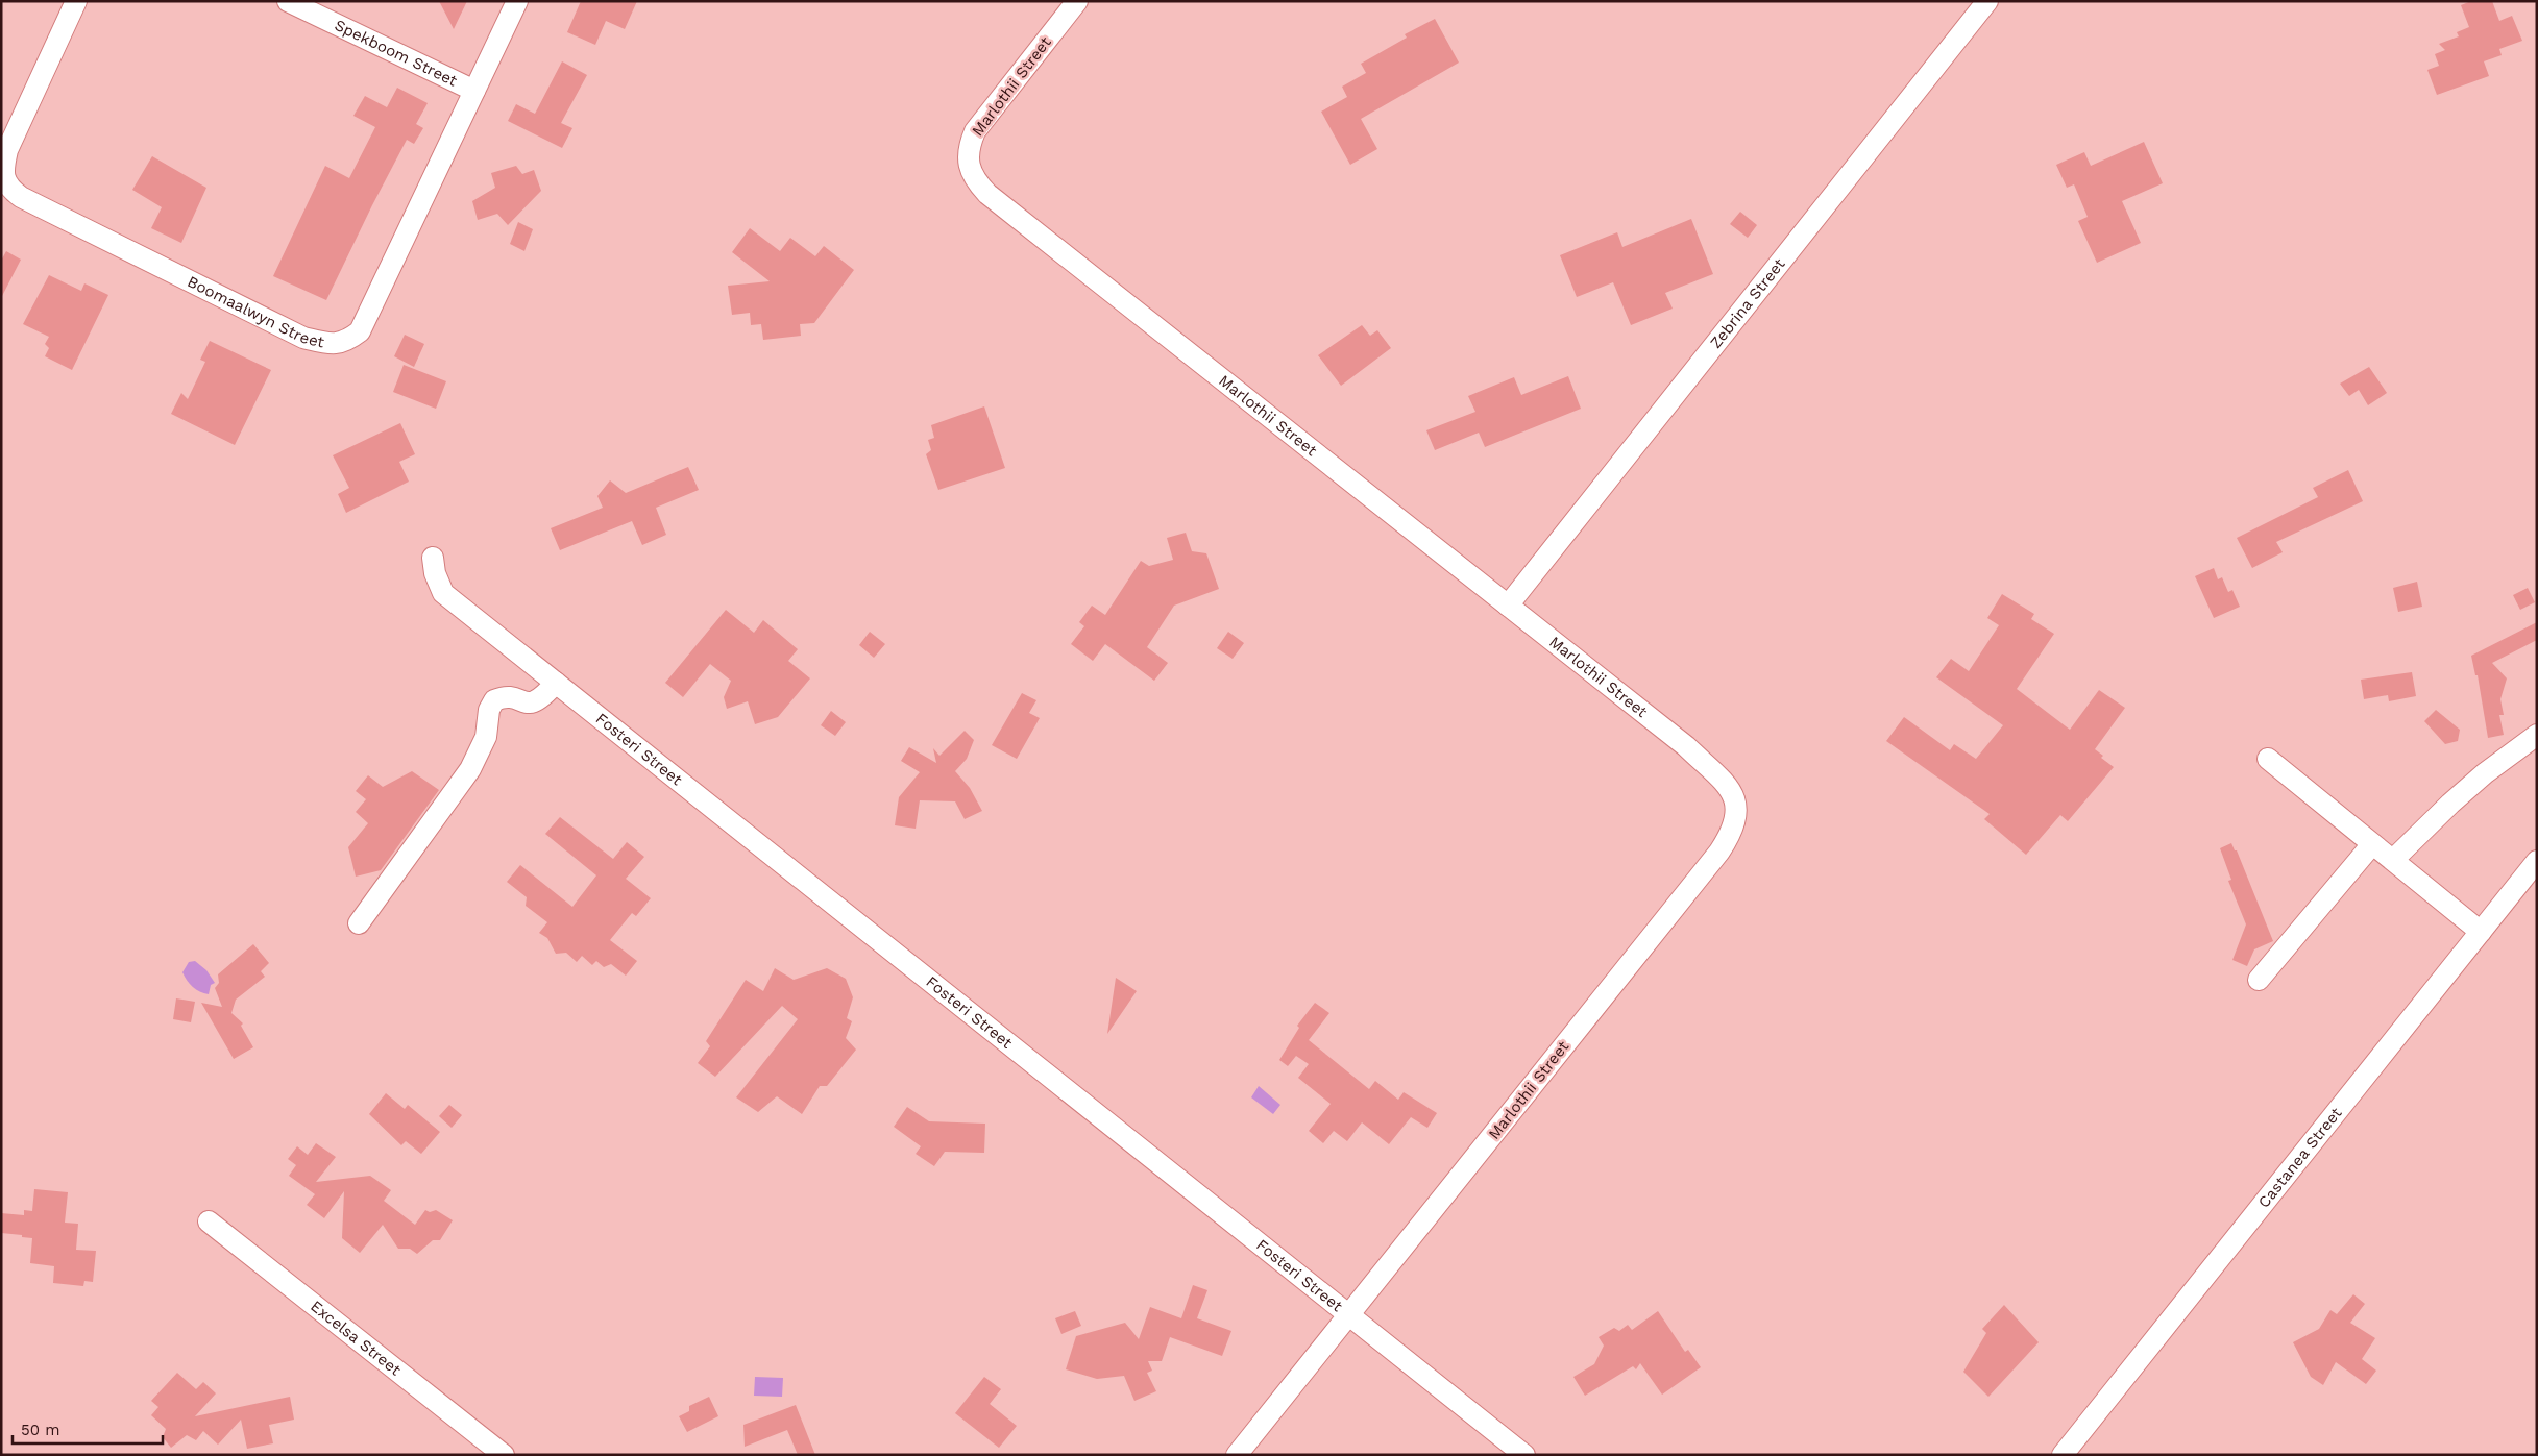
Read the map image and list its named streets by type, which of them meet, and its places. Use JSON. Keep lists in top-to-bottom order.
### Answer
{
  "streets": {
    "street": [
      "Spekboom Street",
      "Marlothii Street",
      "Zebrina Street",
      "Boomaalwyn Street",
      "Fosteri Street",
      "Castanea Street",
      "Excelsa Street"
    ]
  },
  "crossings": [
    ["Spekboom Street", "Boomaalwyn Street"],
    ["Marlothii Street", "Zebrina Street"],
    ["Marlothii Street", "Fosteri Street"]
  ],
  "scale_bar": "50 m"
}
